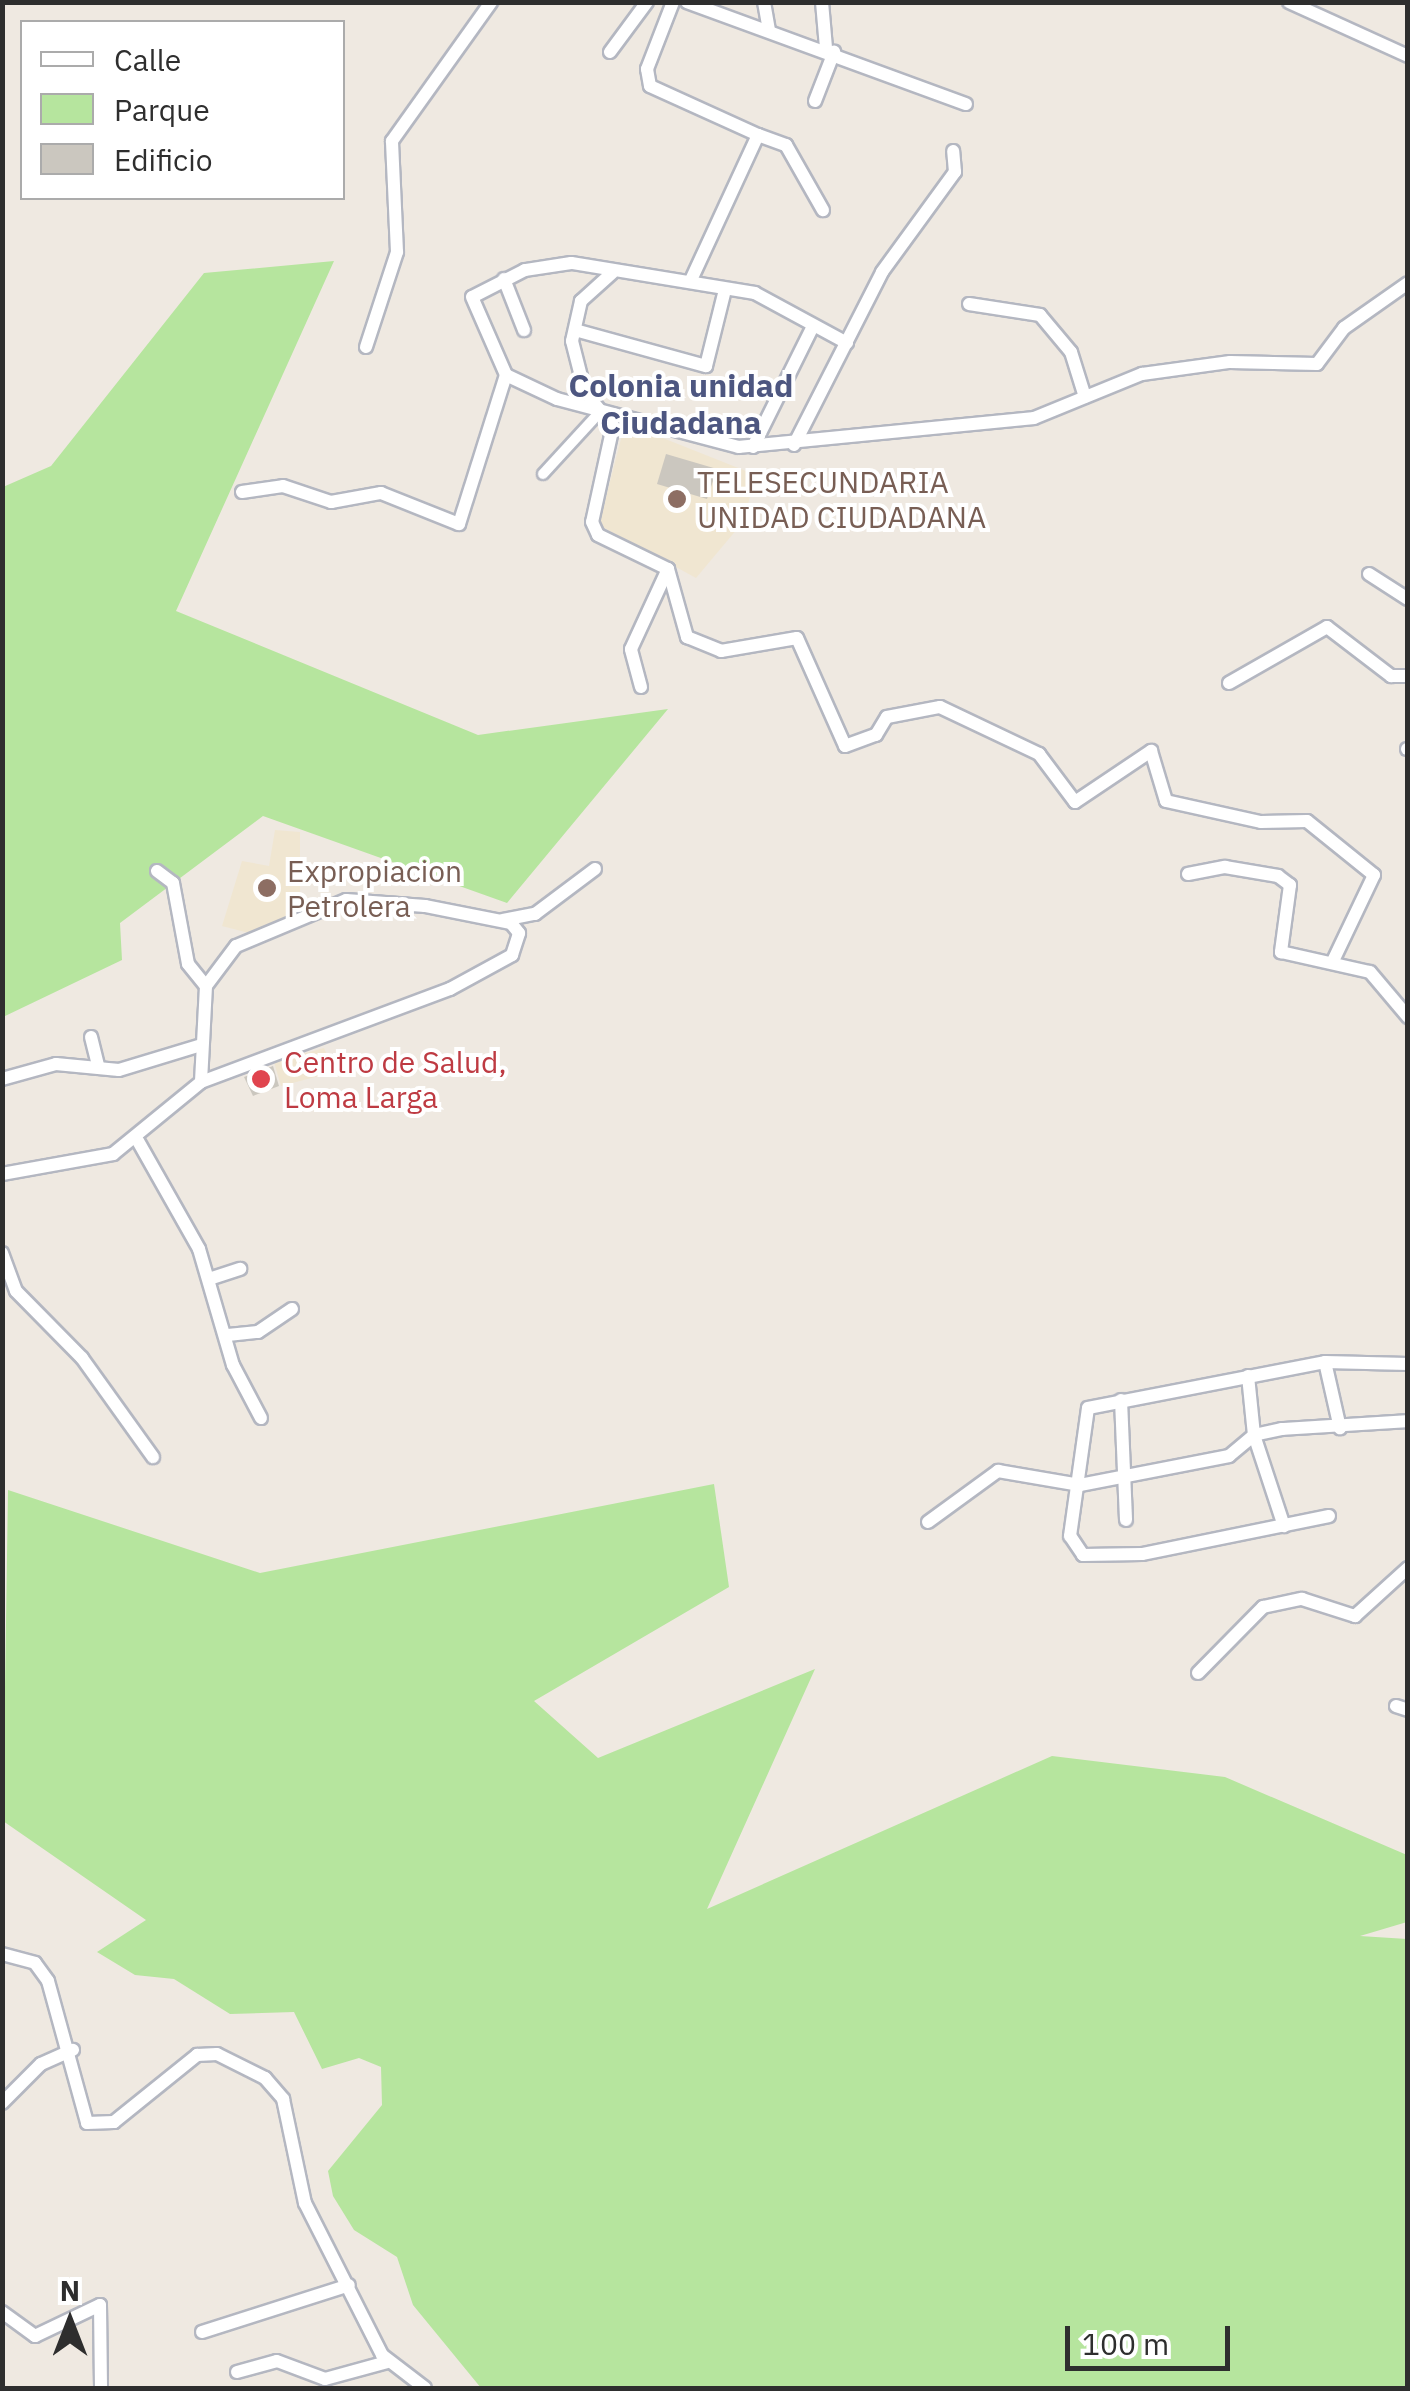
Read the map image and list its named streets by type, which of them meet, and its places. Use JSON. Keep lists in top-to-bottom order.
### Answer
{
  "districts": ["Colonia unidad Ciudadana"],
  "places": ["TELESECUNDARIA UNIDAD CIUDADANA", "Expropiacion Petrolera", "Centro de Salud, Loma Larga"],
  "legend": ["Calle", "Parque", "Edificio"],
  "scale_bar": "100 m",
  "north": "top"
}
